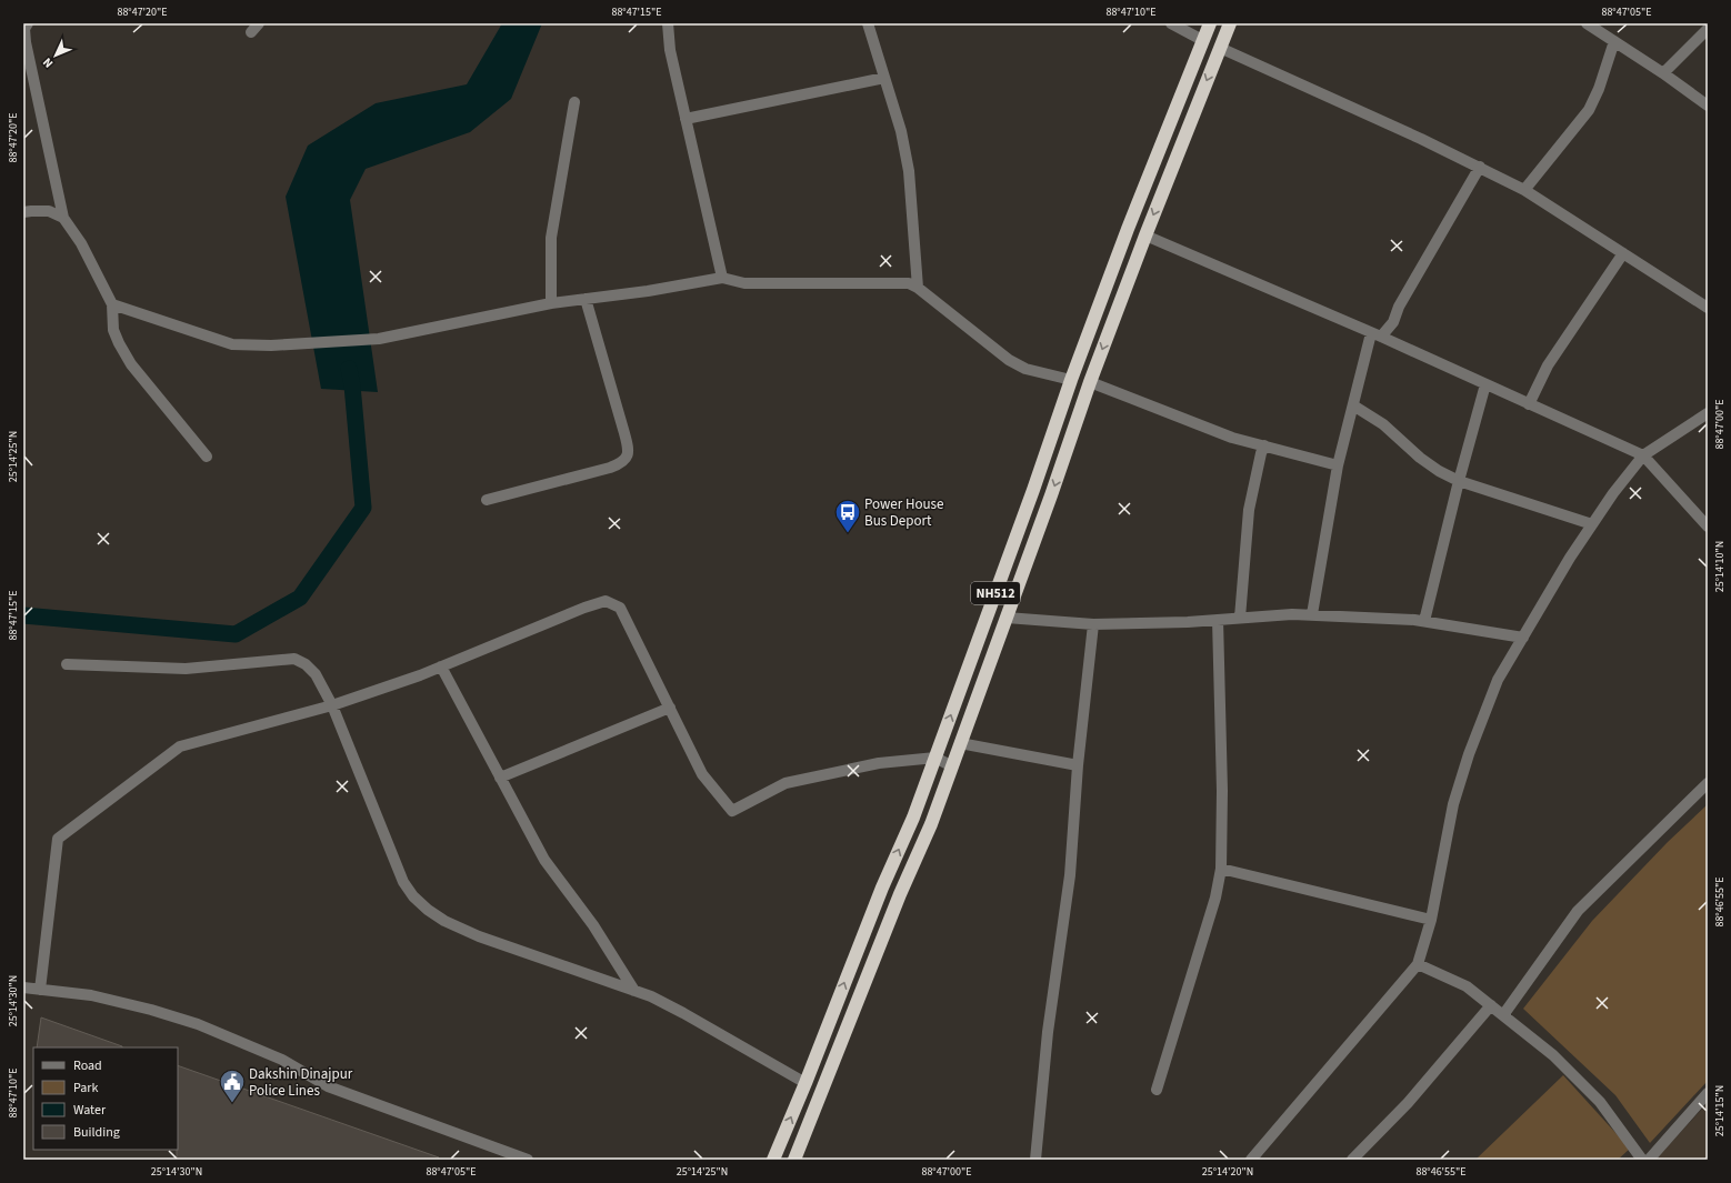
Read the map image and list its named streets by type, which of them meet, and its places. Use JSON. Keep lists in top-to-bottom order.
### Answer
{
  "streets": {
    "highway": ["NH512"]
  },
  "places": {
    "bus stop": ["Power House Bus Deport"],
    "public building": ["Dakshin Dinajpur Police Lines"]
  },
  "legend": [
    "Road",
    "Park",
    "Water",
    "Building"
  ],
  "north": "bottom left",
  "coordinates": [
    "88°47'20\"E",
    "88°47'15\"E",
    "88°47'10\"E",
    "88°47'05\"E",
    "88°47'00\"E",
    "25°14'25\"N",
    "25°14'10\"N",
    "88°46'55\"E",
    "25°14'30\"N",
    "25°14'15\"N",
    "25°14'20\"N"
  ]
}
